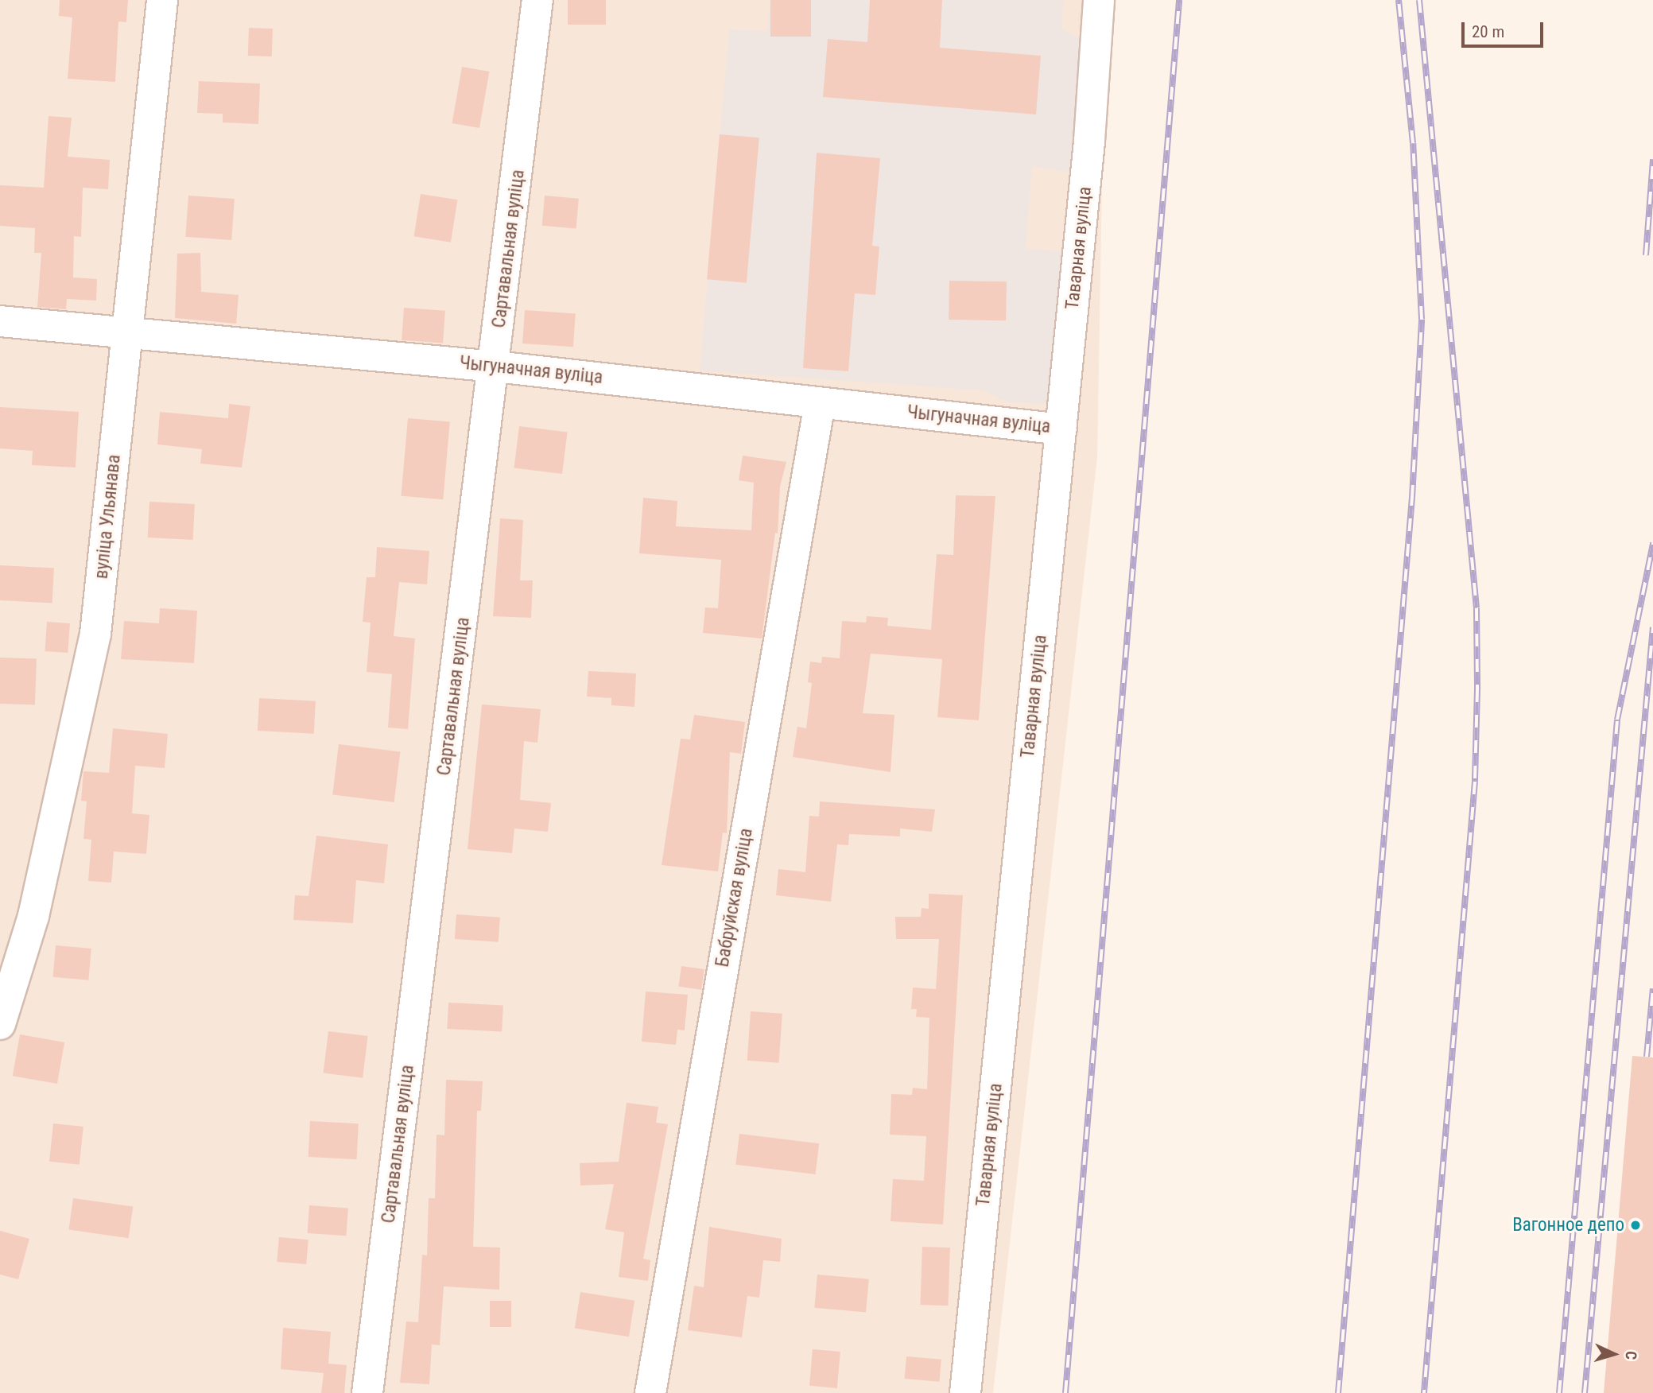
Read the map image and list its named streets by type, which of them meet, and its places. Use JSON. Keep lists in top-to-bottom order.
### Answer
{
  "streets": {
    "street": [
      "Таварная вуліца",
      "Сартавальная вуліца",
      "Чыгуначная вуліца",
      "вуліца Ульянава",
      "Бабруйская вуліца"
    ]
  },
  "crossings": [
    ["Таварная вуліца", "Чыгуначная вуліца"],
    ["Сартавальная вуліца", "Чыгуначная вуліца"],
    ["Чыгуначная вуліца", "вуліца Ульянава"],
    ["Чыгуначная вуліца", "Бабруйская вуліца"]
  ],
  "places": ["Вагонное депо"],
  "scale_bar": "20 m",
  "north": "right"
}
